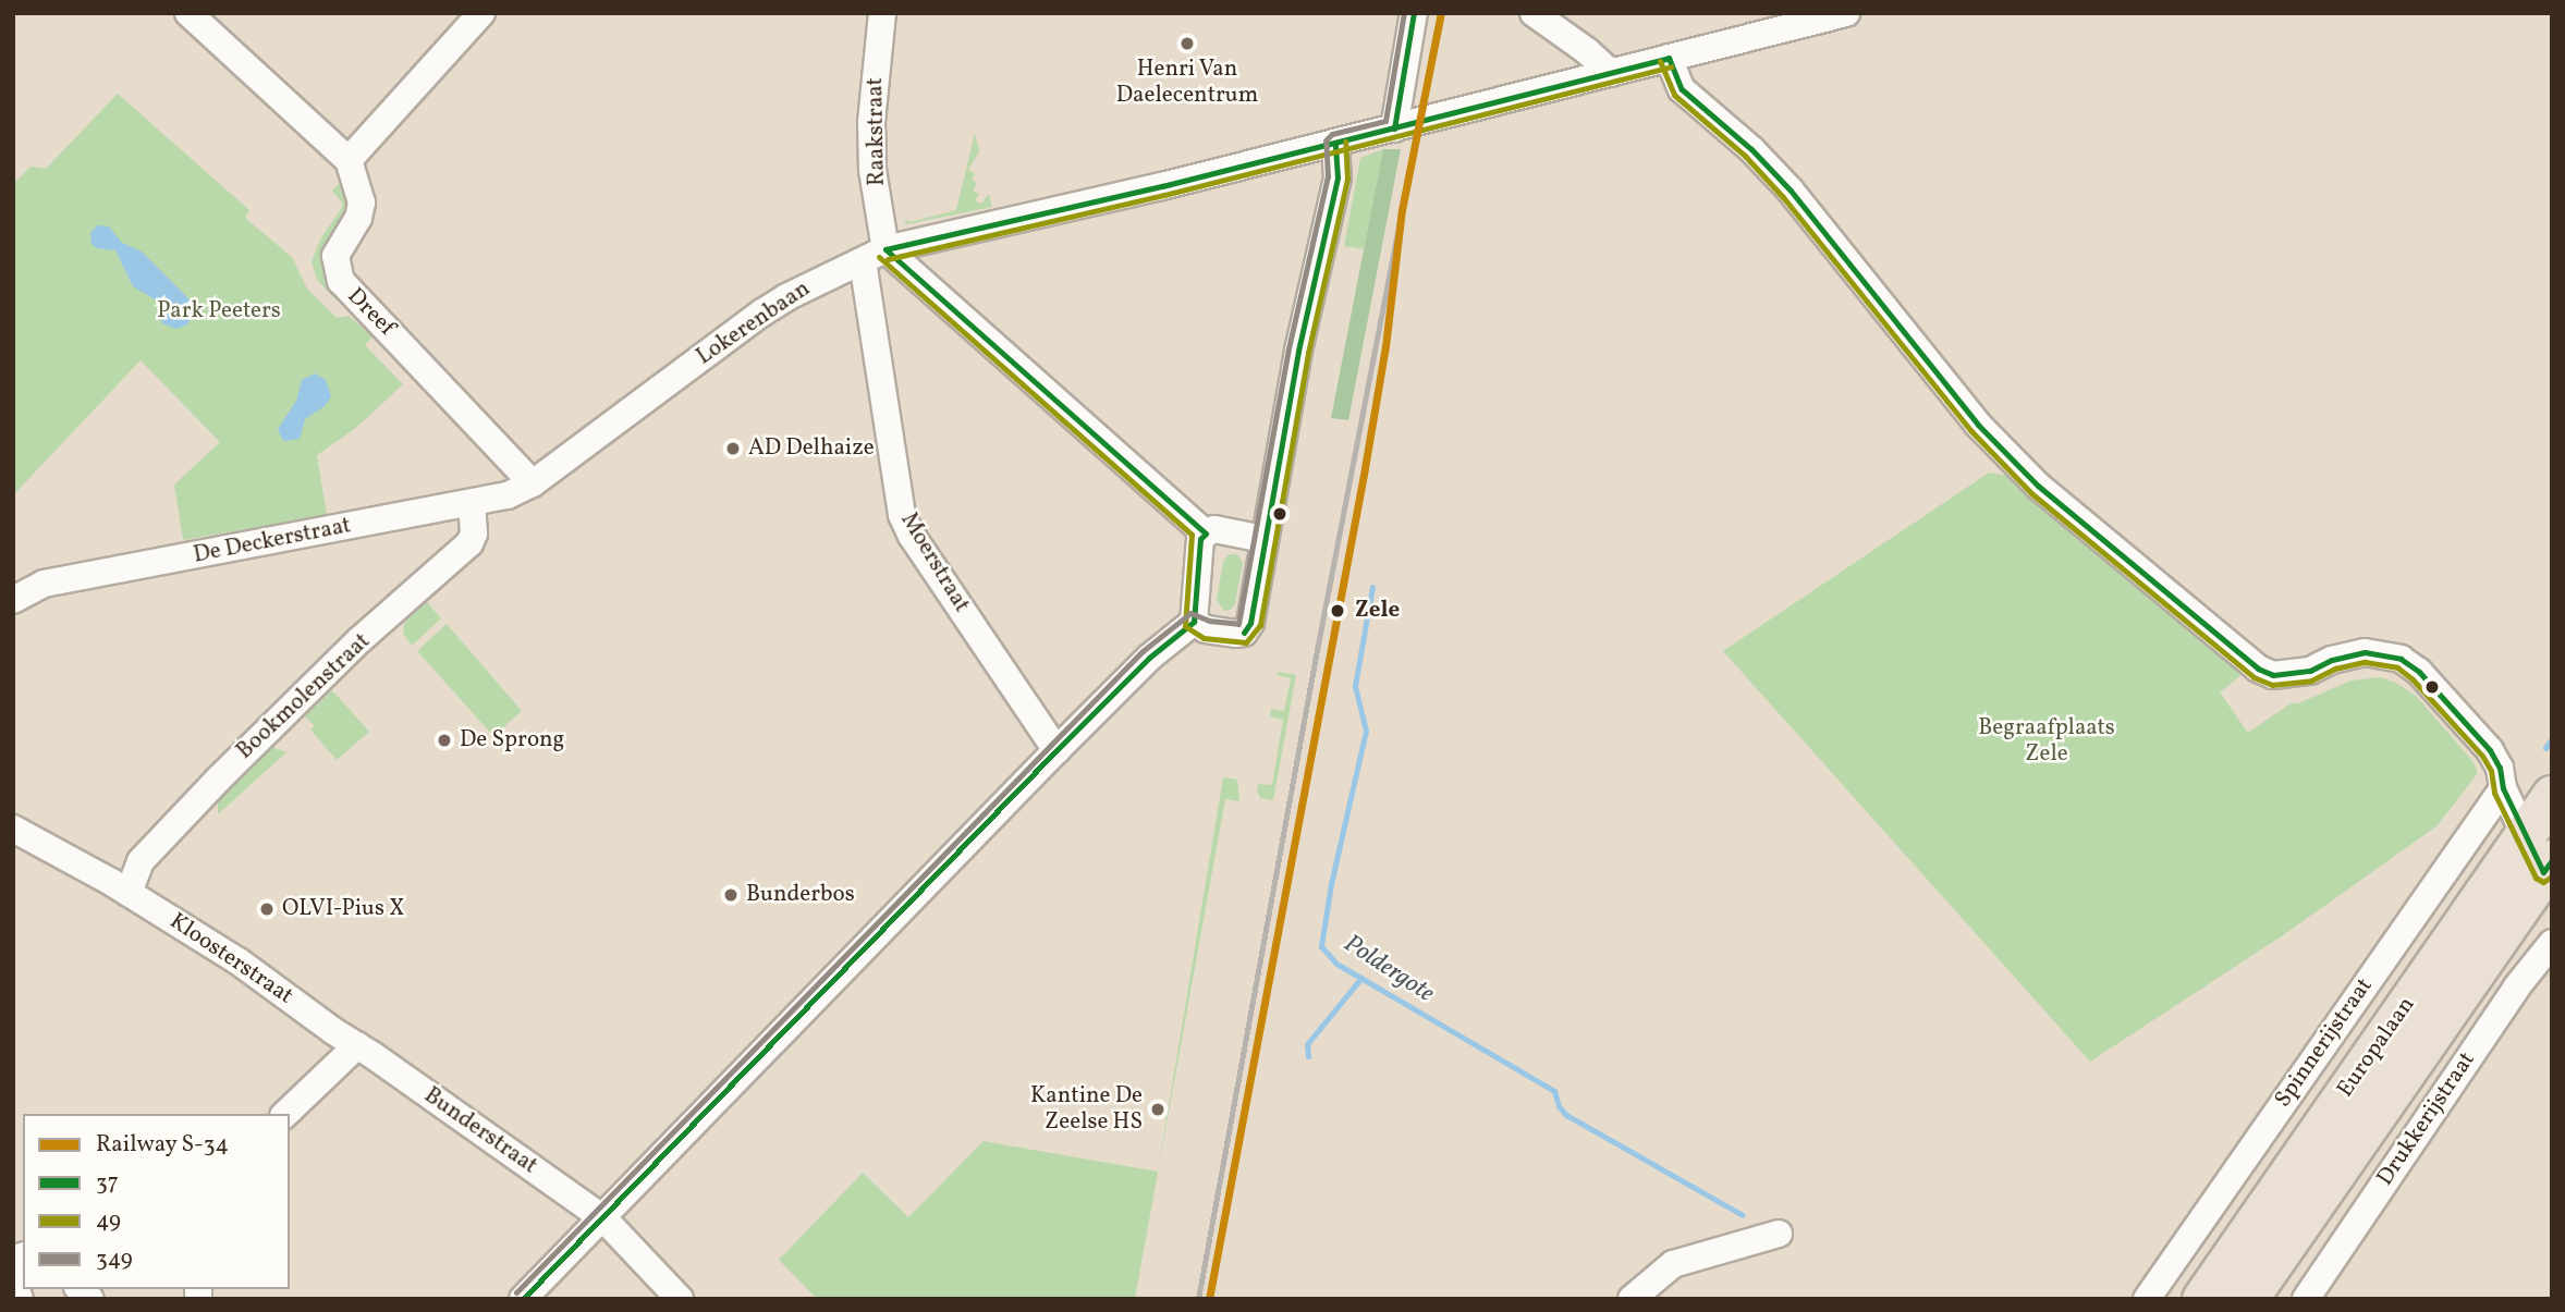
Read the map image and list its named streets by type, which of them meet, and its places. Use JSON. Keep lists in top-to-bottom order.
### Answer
{
  "streets": {
    "highway": ["Europalaan"],
    "street": [
      "Raakstraat",
      "Dreef",
      "Lokerenbaan",
      "De Deckerstraat",
      "Moerstraat",
      "Bookmolenstraat",
      "Kloosterstraat",
      "Spinnerijstraat",
      "Drukkerijstraat",
      "Bunderstraat"
    ]
  },
  "crossings": [
    ["Raakstraat", "Lokerenbaan"],
    ["Raakstraat", "Moerstraat"],
    ["Dreef", "Lokerenbaan"],
    ["Dreef", "De Deckerstraat"],
    ["Lokerenbaan", "De Deckerstraat"],
    ["Lokerenbaan", "Moerstraat"],
    ["De Deckerstraat", "Bookmolenstraat"],
    ["Bookmolenstraat", "Kloosterstraat"],
    ["Kloosterstraat", "Bunderstraat"]
  ],
  "water": ["Poldergote"],
  "parks": ["Park Peeters", "Begraafplaats Zele"],
  "places": [
    "Henri Van Daelecentrum",
    "AD Delhaize",
    "Zele",
    "De Sprong",
    "Bunderbos",
    "OLVI-Pius X",
    "Kantine De Zeelse HS"
  ],
  "lines": [
    "rail line S-34",
    "transit line 37",
    "transit line 349",
    "transit line 49"
  ],
  "legend": [
    "Railway S-34",
    "37",
    "49",
    "349"
  ]
}
